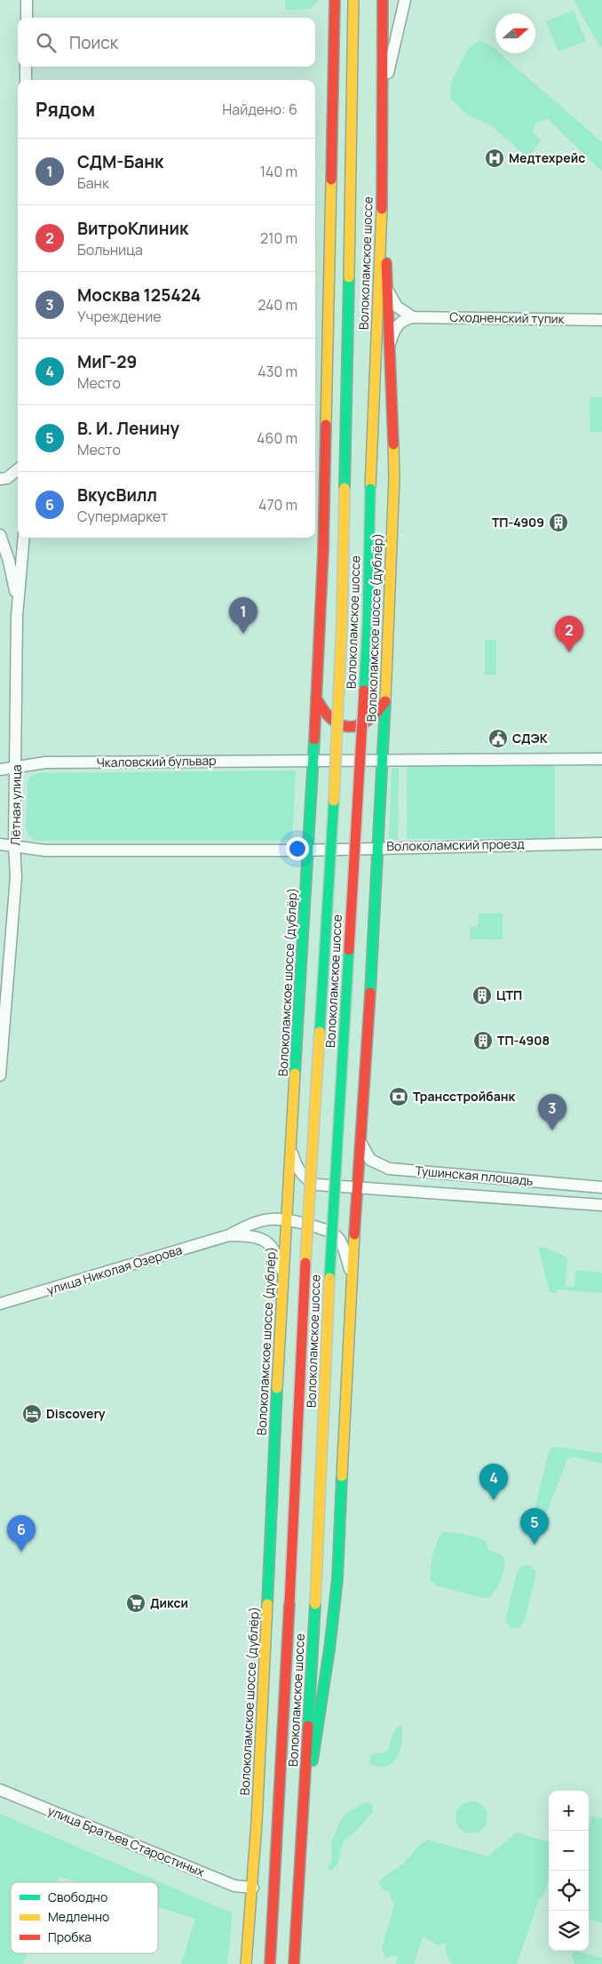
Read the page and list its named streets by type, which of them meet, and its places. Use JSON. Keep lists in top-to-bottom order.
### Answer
{
  "streets": {
    "main road": ["Волоколамское шоссе", "Волоколамское шоссе (дублёр)"],
    "street": [
      "Сходненский тупик",
      "Чкаловский бульвар",
      "Лётная улица",
      "Волоколамский проезд",
      "Тушинская площадь",
      "улица Николая Озерова",
      "улица Братьев Старостиных"
    ]
  },
  "crossings": [
    ["Волоколамское шоссе", "Волоколамское шоссе (дублёр)"],
    ["Волоколамское шоссе (дублёр)", "Чкаловский бульвар"],
    ["Волоколамское шоссе (дублёр)", "Волоколамский проезд"],
    ["Волоколамское шоссе (дублёр)", "Тушинская площадь"],
    ["Волоколамское шоссе (дублёр)", "улица Николая Озерова"],
    ["Волоколамское шоссе (дублёр)", "улица Братьев Старостиных"],
    ["Чкаловский бульвар", "Лётная улица"]
  ],
  "places": {
    "hospital": ["Медтехрейс"],
    "building": ["ТП-4909", "ЦТП", "ТП-4908"],
    "public building": ["СДЭК"],
    "bank": ["Трансстройбанк"],
    "hotel": ["Discovery"],
    "supermarket": ["Дикси"]
  },
  "legend": ["Свободно", "Медленно", "Пробка"],
  "north": "right",
  "page": {
    "search": "Поиск",
    "heading": ["Рядом", "Найдено: 6"],
    "list": [
      {
        "mark": "1",
        "name": "СДМ-Банк",
        "note": "Банк",
        "value": "140 m"
      },
      {
        "mark": "2",
        "name": "ВитроКлиник",
        "note": "Больница",
        "value": "210 m"
      },
      {
        "mark": "3",
        "name": "Москва 125424",
        "note": "Учреждение",
        "value": "240 m"
      },
      {
        "mark": "4",
        "name": "МиГ-29",
        "note": "Место",
        "value": "430 m"
      },
      {
        "mark": "5",
        "name": "В. И. Ленину",
        "note": "Место",
        "value": "460 m"
      },
      {
        "mark": "6",
        "name": "ВкусВилл",
        "note": "Супермаркет",
        "value": "470 m"
      }
    ],
    "pins": [
      "1",
      "2",
      "3",
      "4",
      "5",
      "6"
    ],
    "map_buttons": ["+", "−"]
  }
}
